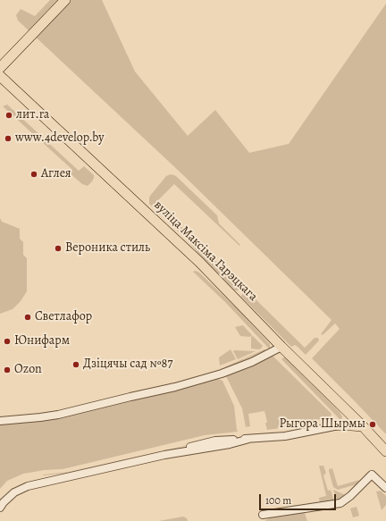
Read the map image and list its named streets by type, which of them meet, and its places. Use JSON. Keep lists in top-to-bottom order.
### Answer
{
  "streets": {
    "main road": ["вуліца Максіма Гарэцкага"]
  },
  "places": [
    "лит.ra",
    "www.4develop.by",
    "Аглея",
    "Вероника стиль",
    "Светлафор",
    "Юнифарм",
    "Дзіцячы сад №87",
    "Ozon",
    "Рыгора Шырмы"
  ],
  "scale_bar": "100 m"
}
